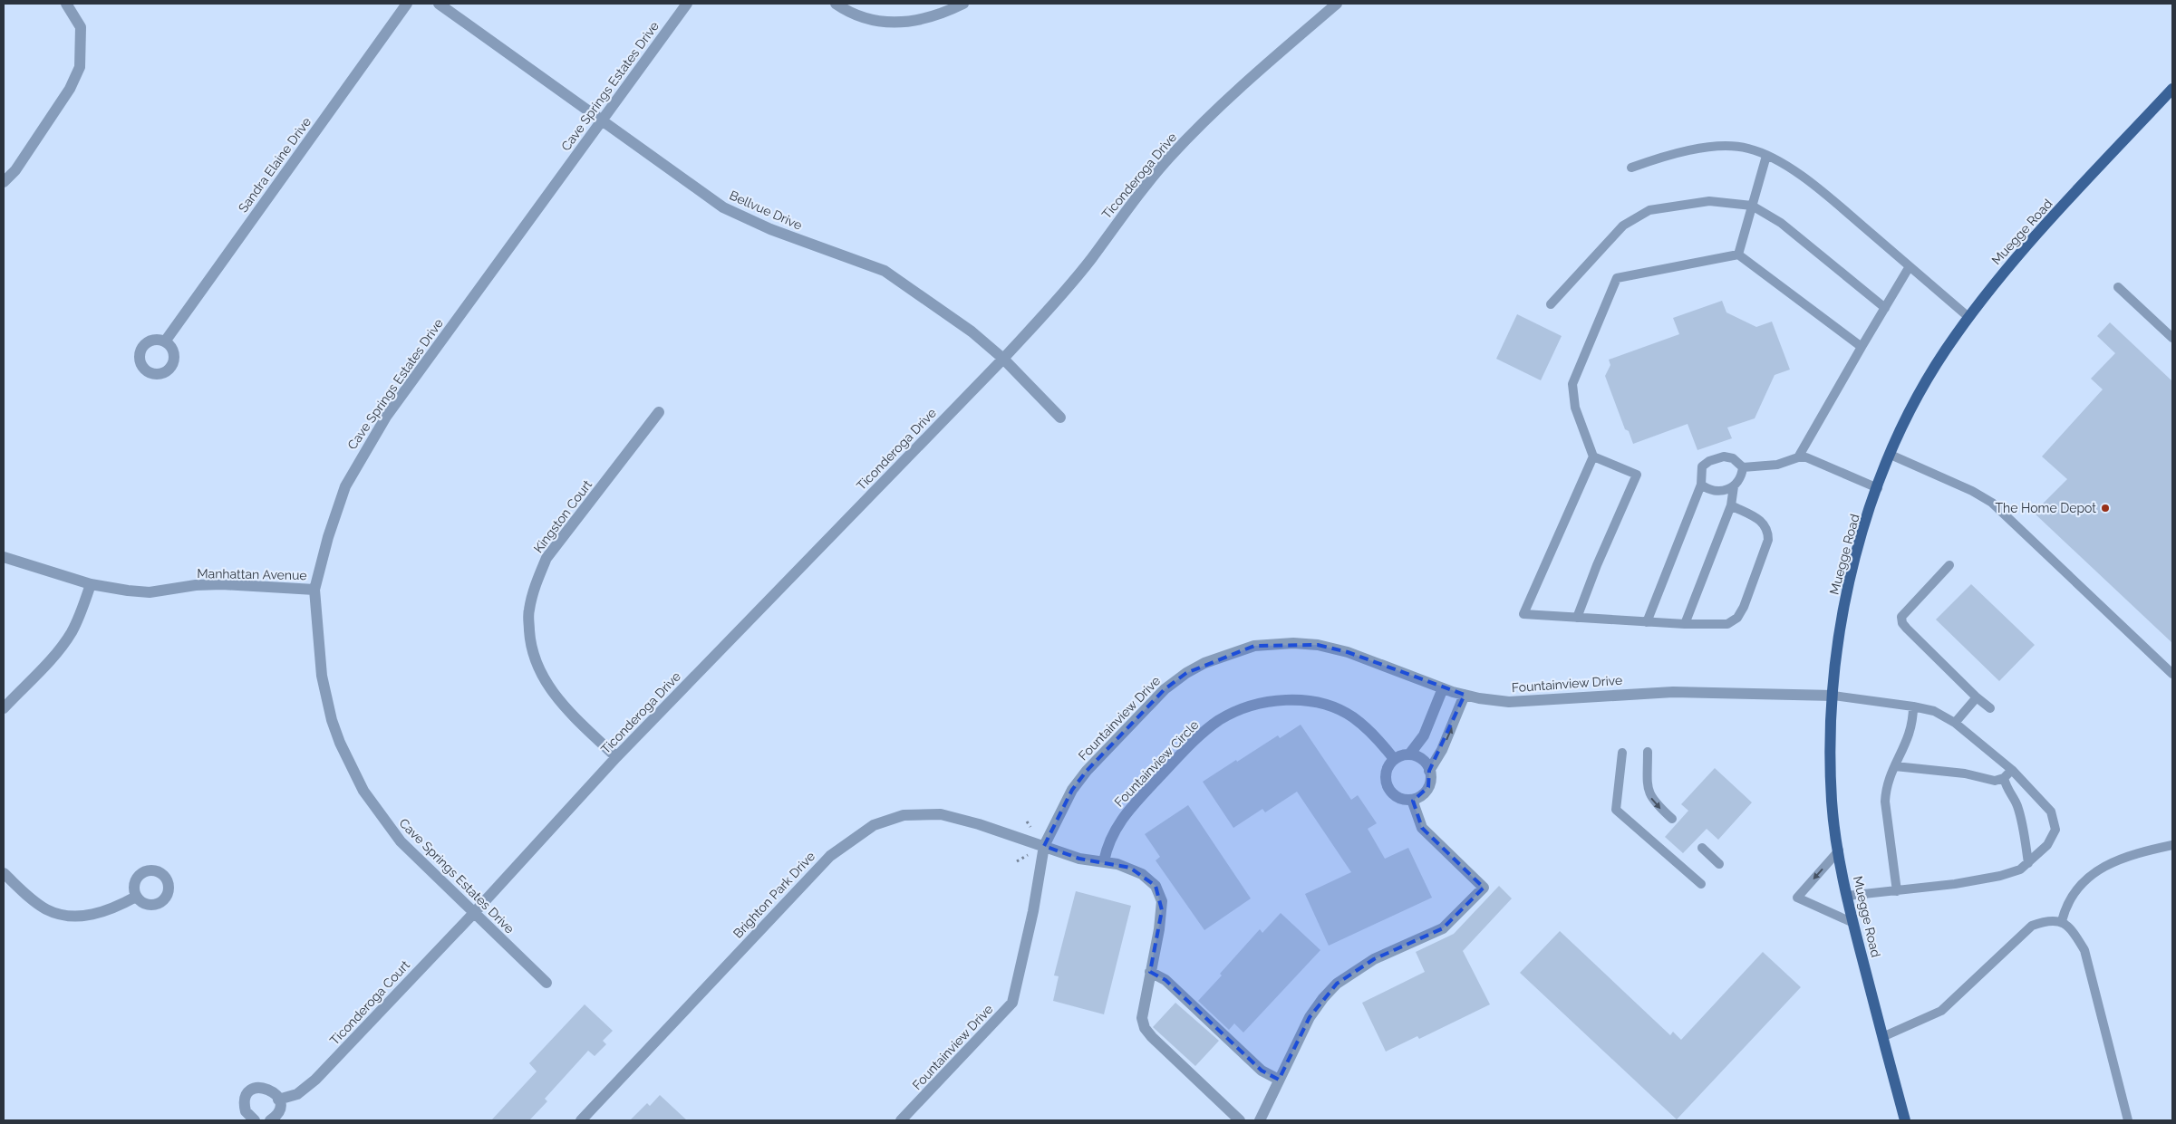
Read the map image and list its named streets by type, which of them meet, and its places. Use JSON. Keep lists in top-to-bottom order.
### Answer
{
  "streets": {
    "main road": ["Muegge Road"],
    "street": [
      "Cave Springs Estates Drive",
      "Sandra Elaine Drive",
      "Ticonderoga Drive",
      "Bellvue Drive",
      "Kingston Court",
      "Manhattan Avenue",
      "Fountainview Drive",
      "Fountainview Circle",
      "Brighton Park Drive",
      "Ticonderoga Court"
    ]
  },
  "crossings": [
    ["Cave Springs Estates Drive", "Ticonderoga Drive"],
    ["Cave Springs Estates Drive", "Bellvue Drive"],
    ["Cave Springs Estates Drive", "Manhattan Avenue"],
    ["Cave Springs Estates Drive", "Ticonderoga Court"],
    ["Ticonderoga Drive", "Bellvue Drive"],
    ["Ticonderoga Drive", "Kingston Court"],
    ["Ticonderoga Drive", "Ticonderoga Court"],
    ["Muegge Road", "Fountainview Drive"],
    ["Fountainview Drive", "Brighton Park Drive"]
  ],
  "places": ["The Home Depot"]
}
